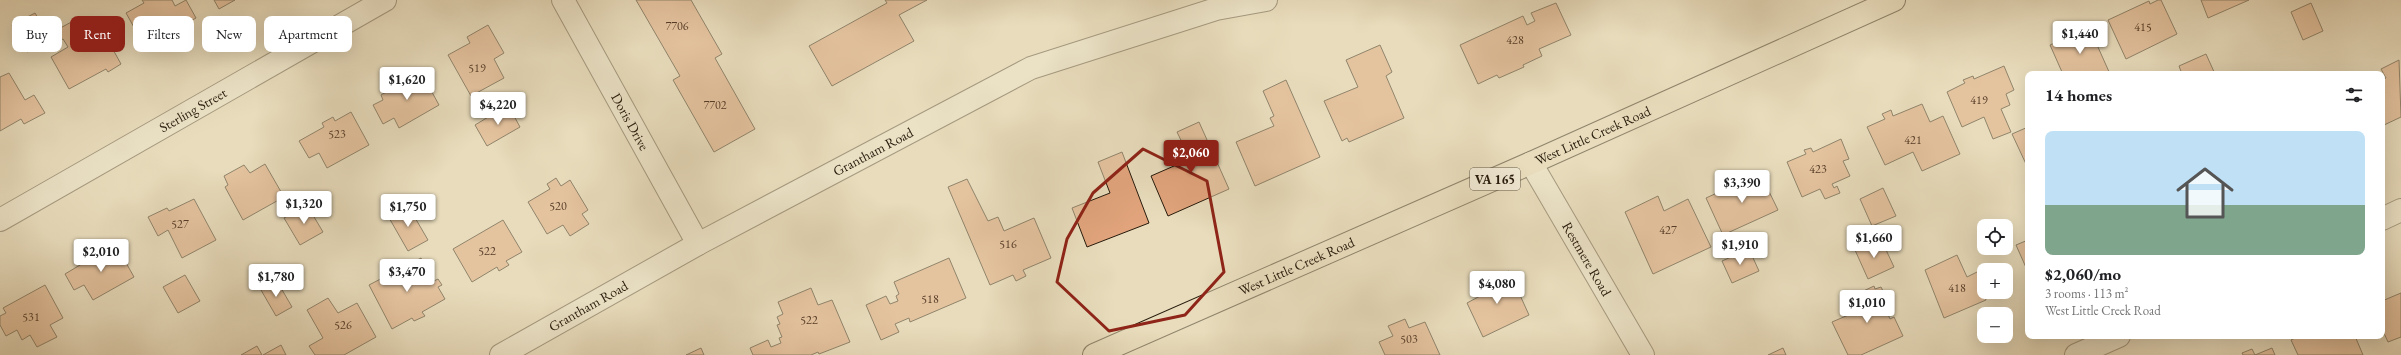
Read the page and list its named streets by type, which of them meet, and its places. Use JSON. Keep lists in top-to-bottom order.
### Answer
{
  "streets": {
    "main road": ["West Little Creek Road", "VA 165"],
    "street": [
      "Sterling Street",
      "Doris Drive",
      "Grantham Road",
      "Restmere Road"
    ]
  },
  "crossings": [
    ["Doris Drive", "Grantham Road"],
    ["West Little Creek Road", "Restmere Road"]
  ],
  "house_numbers": [
    "7706",
    "415",
    "428",
    "519",
    "419",
    "7702",
    "523",
    "421",
    "423",
    "520",
    "527",
    "427",
    "516",
    "522",
    "418",
    "518",
    "531",
    "522",
    "526",
    "503"
  ],
  "page": {
    "chip": [
      "Buy",
      "Rent",
      "Filters",
      "New",
      "Apartment"
    ],
    "price": [
      "$1,440",
      "$1,620",
      "$4,220",
      "$2,060",
      "$3,390",
      "$1,320",
      "$1,750",
      "$1,660",
      "$1,910",
      "$2,010",
      "$3,470",
      "$1,780",
      "$4,080",
      "$1,010"
    ],
    "heading": "14 homes",
    "list": [
      {
        "name": "$2,060/mo",
        "note": "3 rooms · 113 m² · West Little Creek Road"
      }
    ],
    "map_buttons": ["+", "−"]
  }
}
